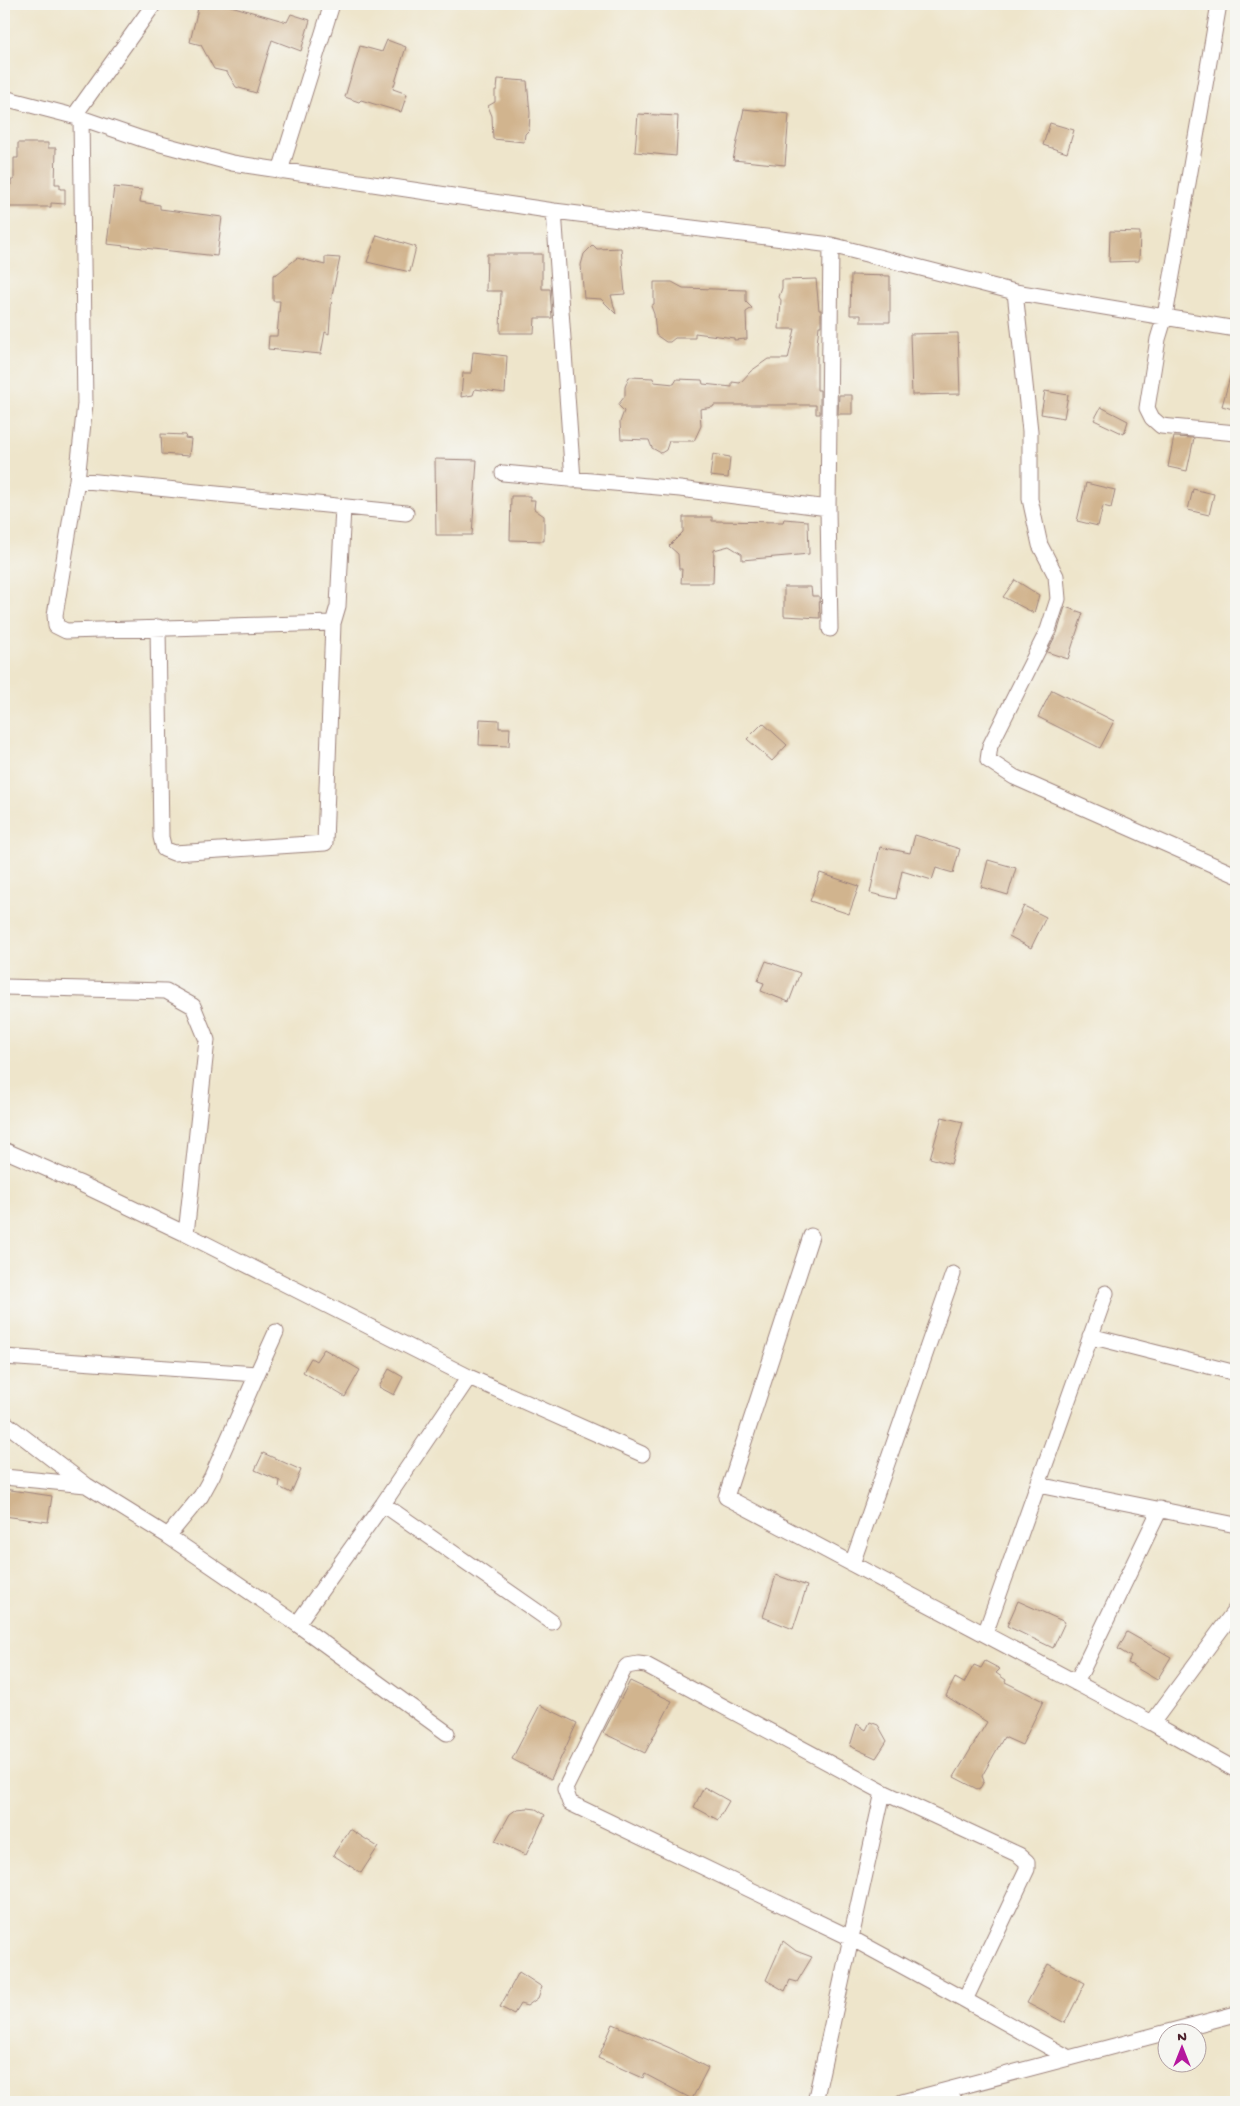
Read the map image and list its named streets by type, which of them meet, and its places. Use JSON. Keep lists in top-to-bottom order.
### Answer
{
  "north": "top"
}
